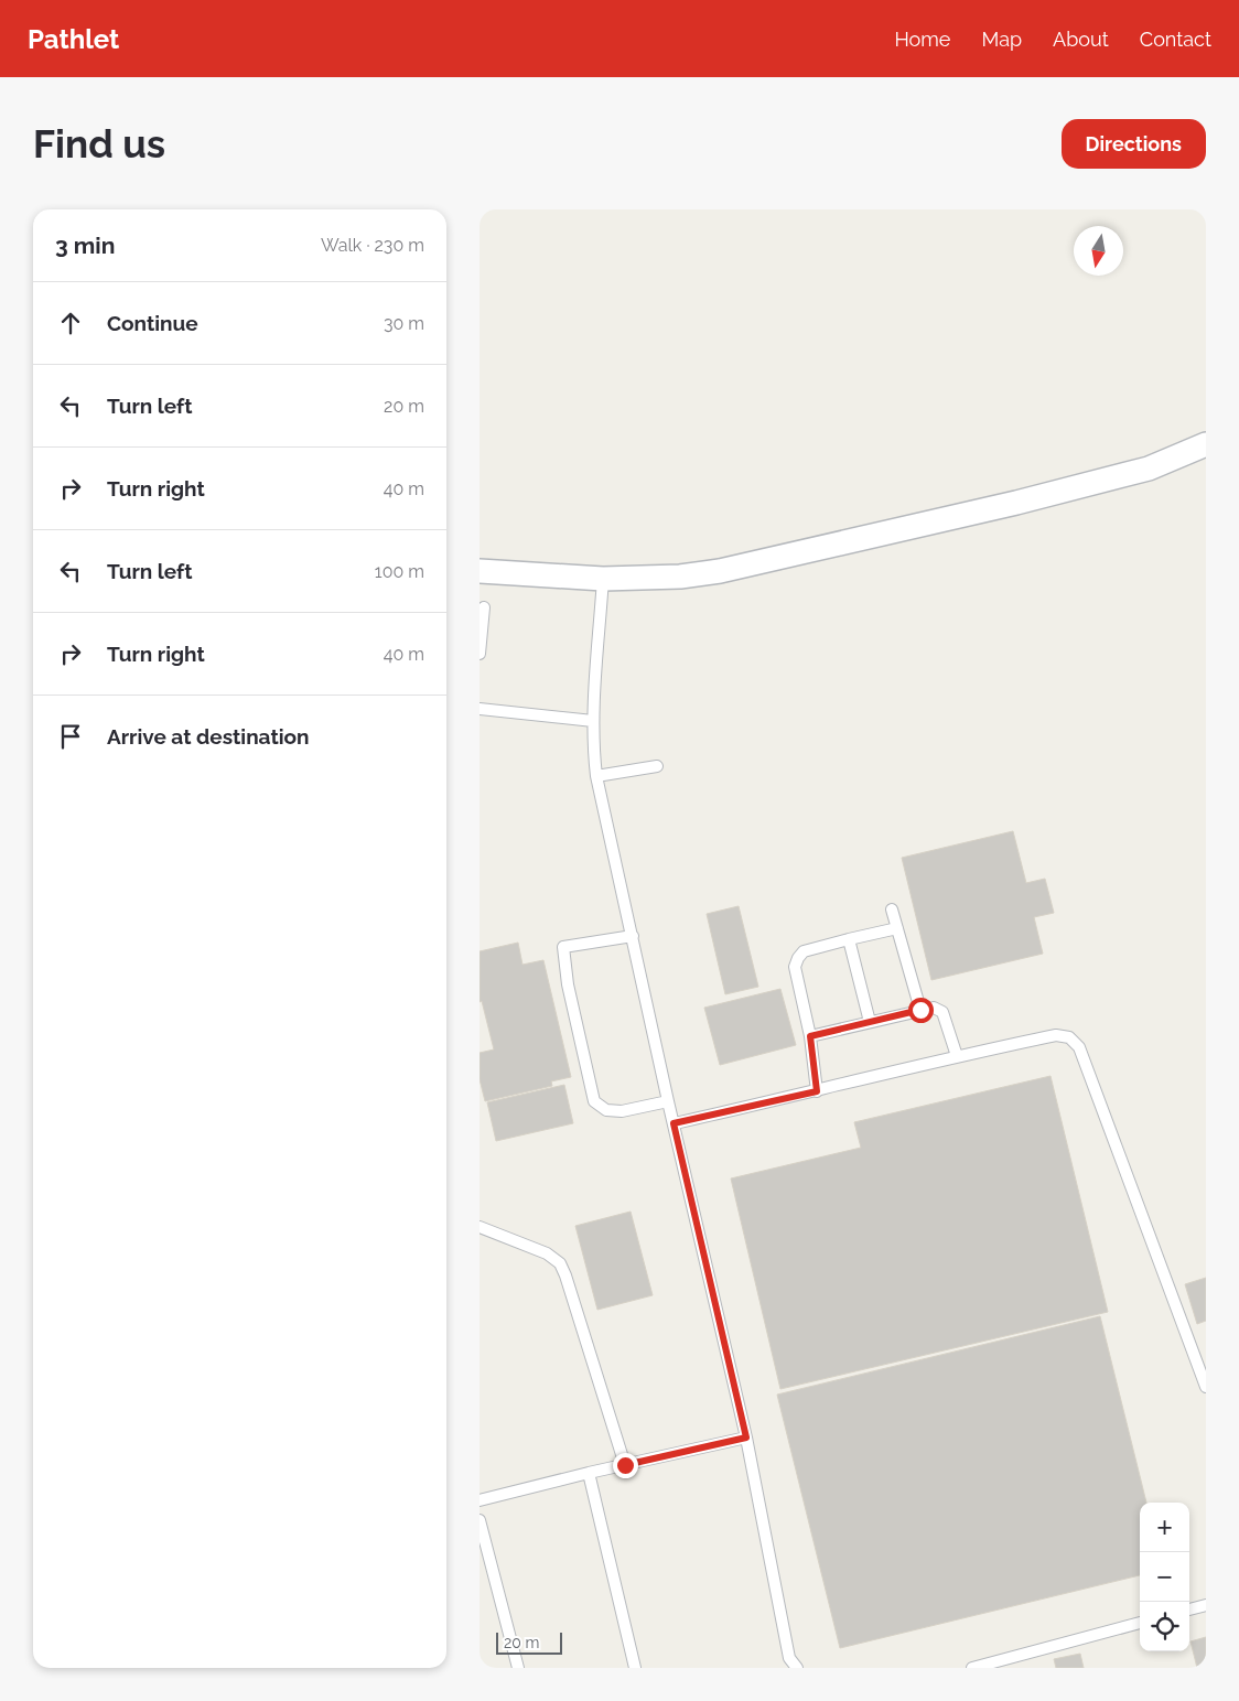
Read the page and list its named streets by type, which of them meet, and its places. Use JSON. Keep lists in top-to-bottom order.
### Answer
{
  "scale_bar": "20 m",
  "north": "bottom",
  "page": {
    "header": "Pathlet",
    "nav": [
      "Home",
      "Map",
      "About",
      "Contact"
    ],
    "buttons": "Directions",
    "title": "Find us",
    "heading": ["3 min", "Walk · 230 m"],
    "list": [
      ["Continue", "30 m"],
      ["Turn left", "20 m"],
      ["Turn right", "40 m"],
      ["Turn left", "100 m"],
      ["Turn right", "40 m"],
      "Arrive at destination"
    ],
    "map_buttons": ["+", "−"],
    "scale": "20 m"
  }
}
